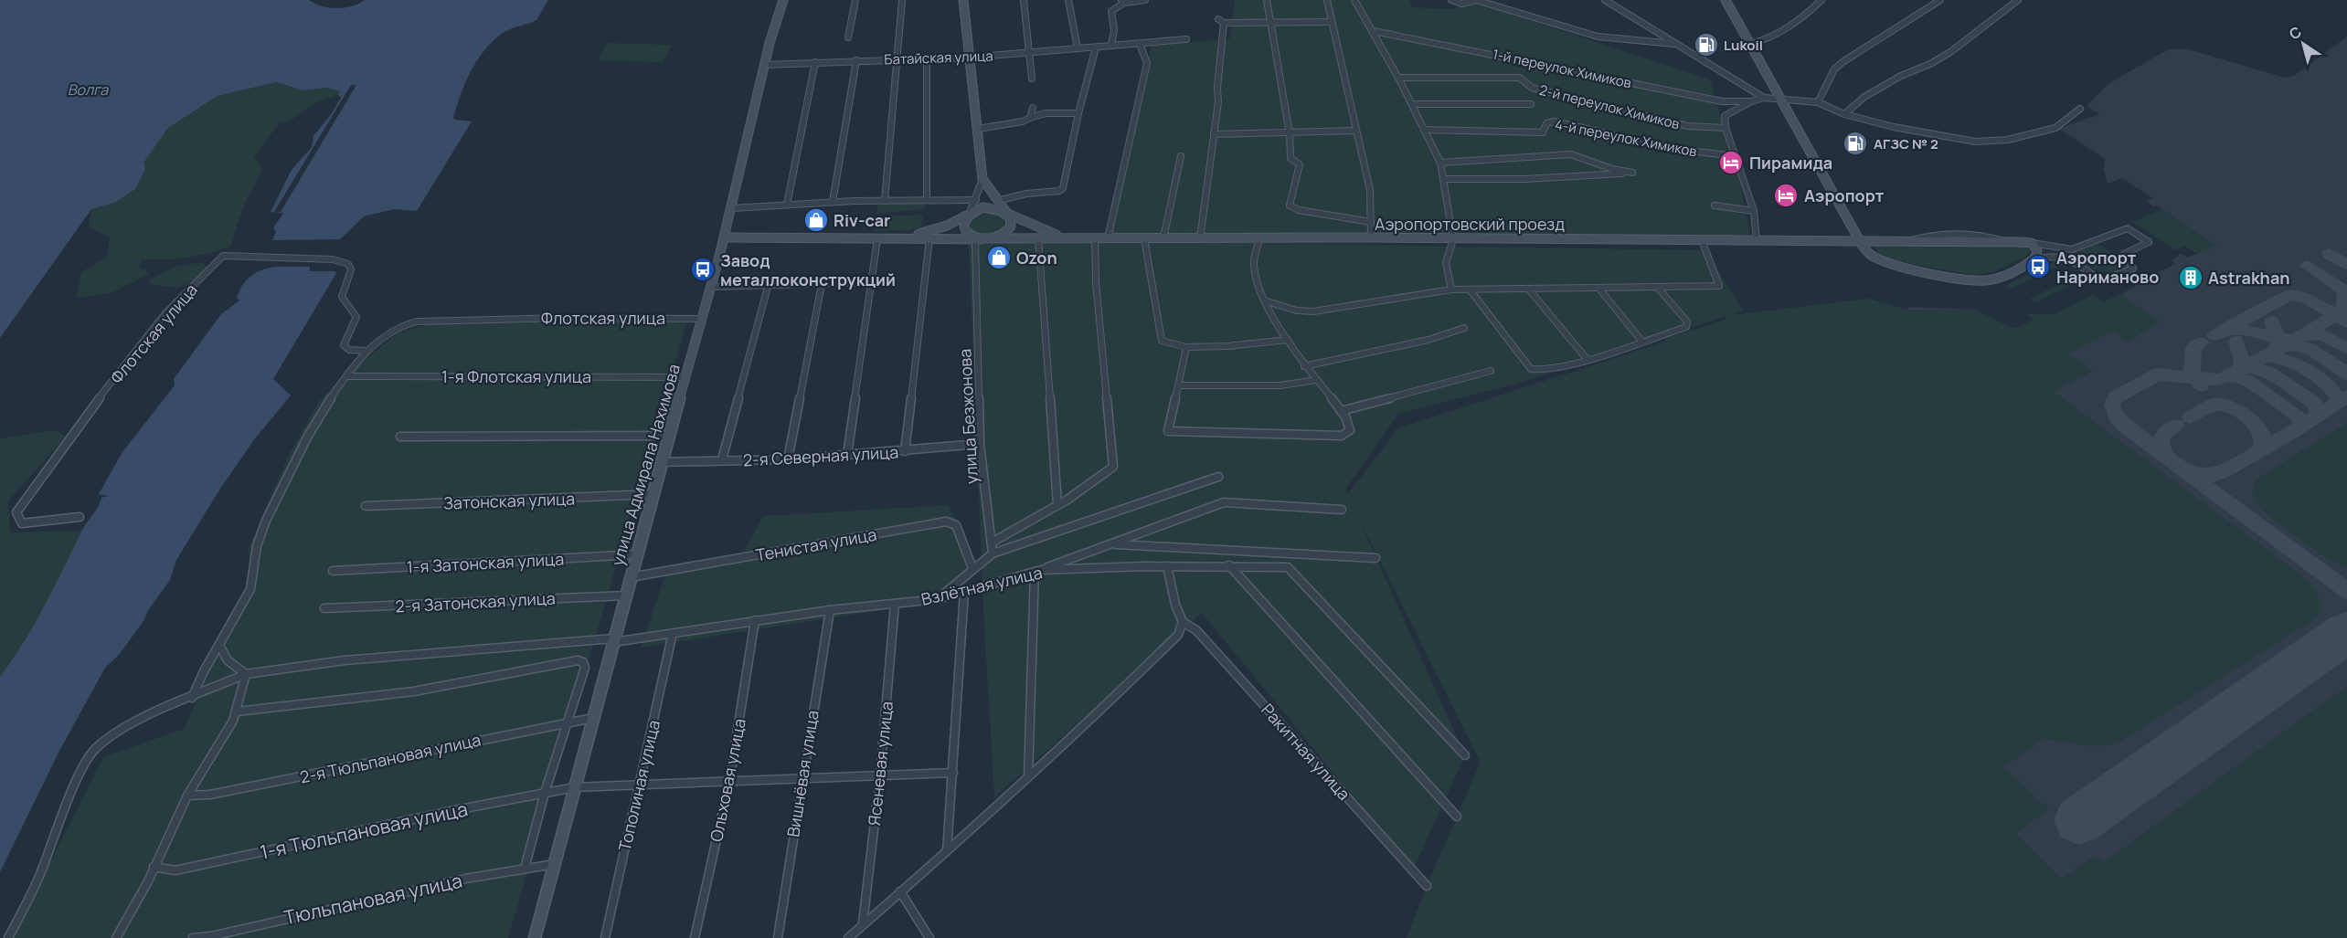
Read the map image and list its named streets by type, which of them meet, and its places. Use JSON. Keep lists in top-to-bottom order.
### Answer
{
  "streets": {
    "main road": ["Аэропортовский проезд", "улица Адмирала Нахимова"],
    "street": [
      "Батайская улица",
      "1-й переулок Химиков",
      "2-й переулок Химиков",
      "4-й переулок Химиков",
      "Флотская улица",
      "1-я Флотская улица",
      "улица Безжонова",
      "2-я Северная улица",
      "Затонская улица",
      "Тенистая улица",
      "1-я Затонская улица",
      "Взлётная улица",
      "2-я Затонская улица",
      "Ракитная улица",
      "2-я Тюльпановая улица",
      "Ясеневая улица",
      "Вишнёвая улица",
      "Ольховая улица",
      "Тополиная улица",
      "1-я Тюльпановая улица",
      "Тюльпановая улица"
    ]
  },
  "crossings": [
    ["Батайская улица", "улица Адмирала Нахимова"],
    ["Флотская улица", "улица Адмирала Нахимова"],
    ["1-я Флотская улица", "улица Адмирала Нахимова"],
    ["улица Безжонова", "2-я Северная улица"],
    ["2-я Северная улица", "улица Адмирала Нахимова"],
    ["улица Адмирала Нахимова", "Затонская улица"],
    ["улица Адмирала Нахимова", "Тенистая улица"],
    ["улица Адмирала Нахимова", "1-я Затонская улица"],
    ["улица Адмирала Нахимова", "Взлётная улица"],
    ["улица Адмирала Нахимова", "2-я Затонская улица"],
    ["улица Адмирала Нахимова", "2-я Тюльпановая улица"],
    ["улица Адмирала Нахимова", "1-я Тюльпановая улица"],
    ["улица Адмирала Нахимова", "Тюльпановая улица"],
    ["Взлётная улица", "Ясеневая улица"],
    ["Взлётная улица", "Вишнёвая улица"],
    ["Взлётная улица", "Ольховая улица"],
    ["Взлётная улица", "Тополиная улица"],
    ["Ясеневая улица", "1-я Тюльпановая улица"],
    ["Вишнёвая улица", "1-я Тюльпановая улица"],
    ["Ольховая улица", "1-я Тюльпановая улица"],
    ["Тополиная улица", "1-я Тюльпановая улица"]
  ],
  "water": ["Волга"],
  "places": {
    "fuel station": ["Lukoil", "АГЗС № 2"],
    "hotel": ["Пирамида", "Аэропорт"],
    "shop": ["Riv-car", "Ozon"],
    "bus stop": ["Аэропорт Нариманово", "Завод металлоконструкций"],
    "building": ["Astrakhan"]
  },
  "north": "top left"
}
